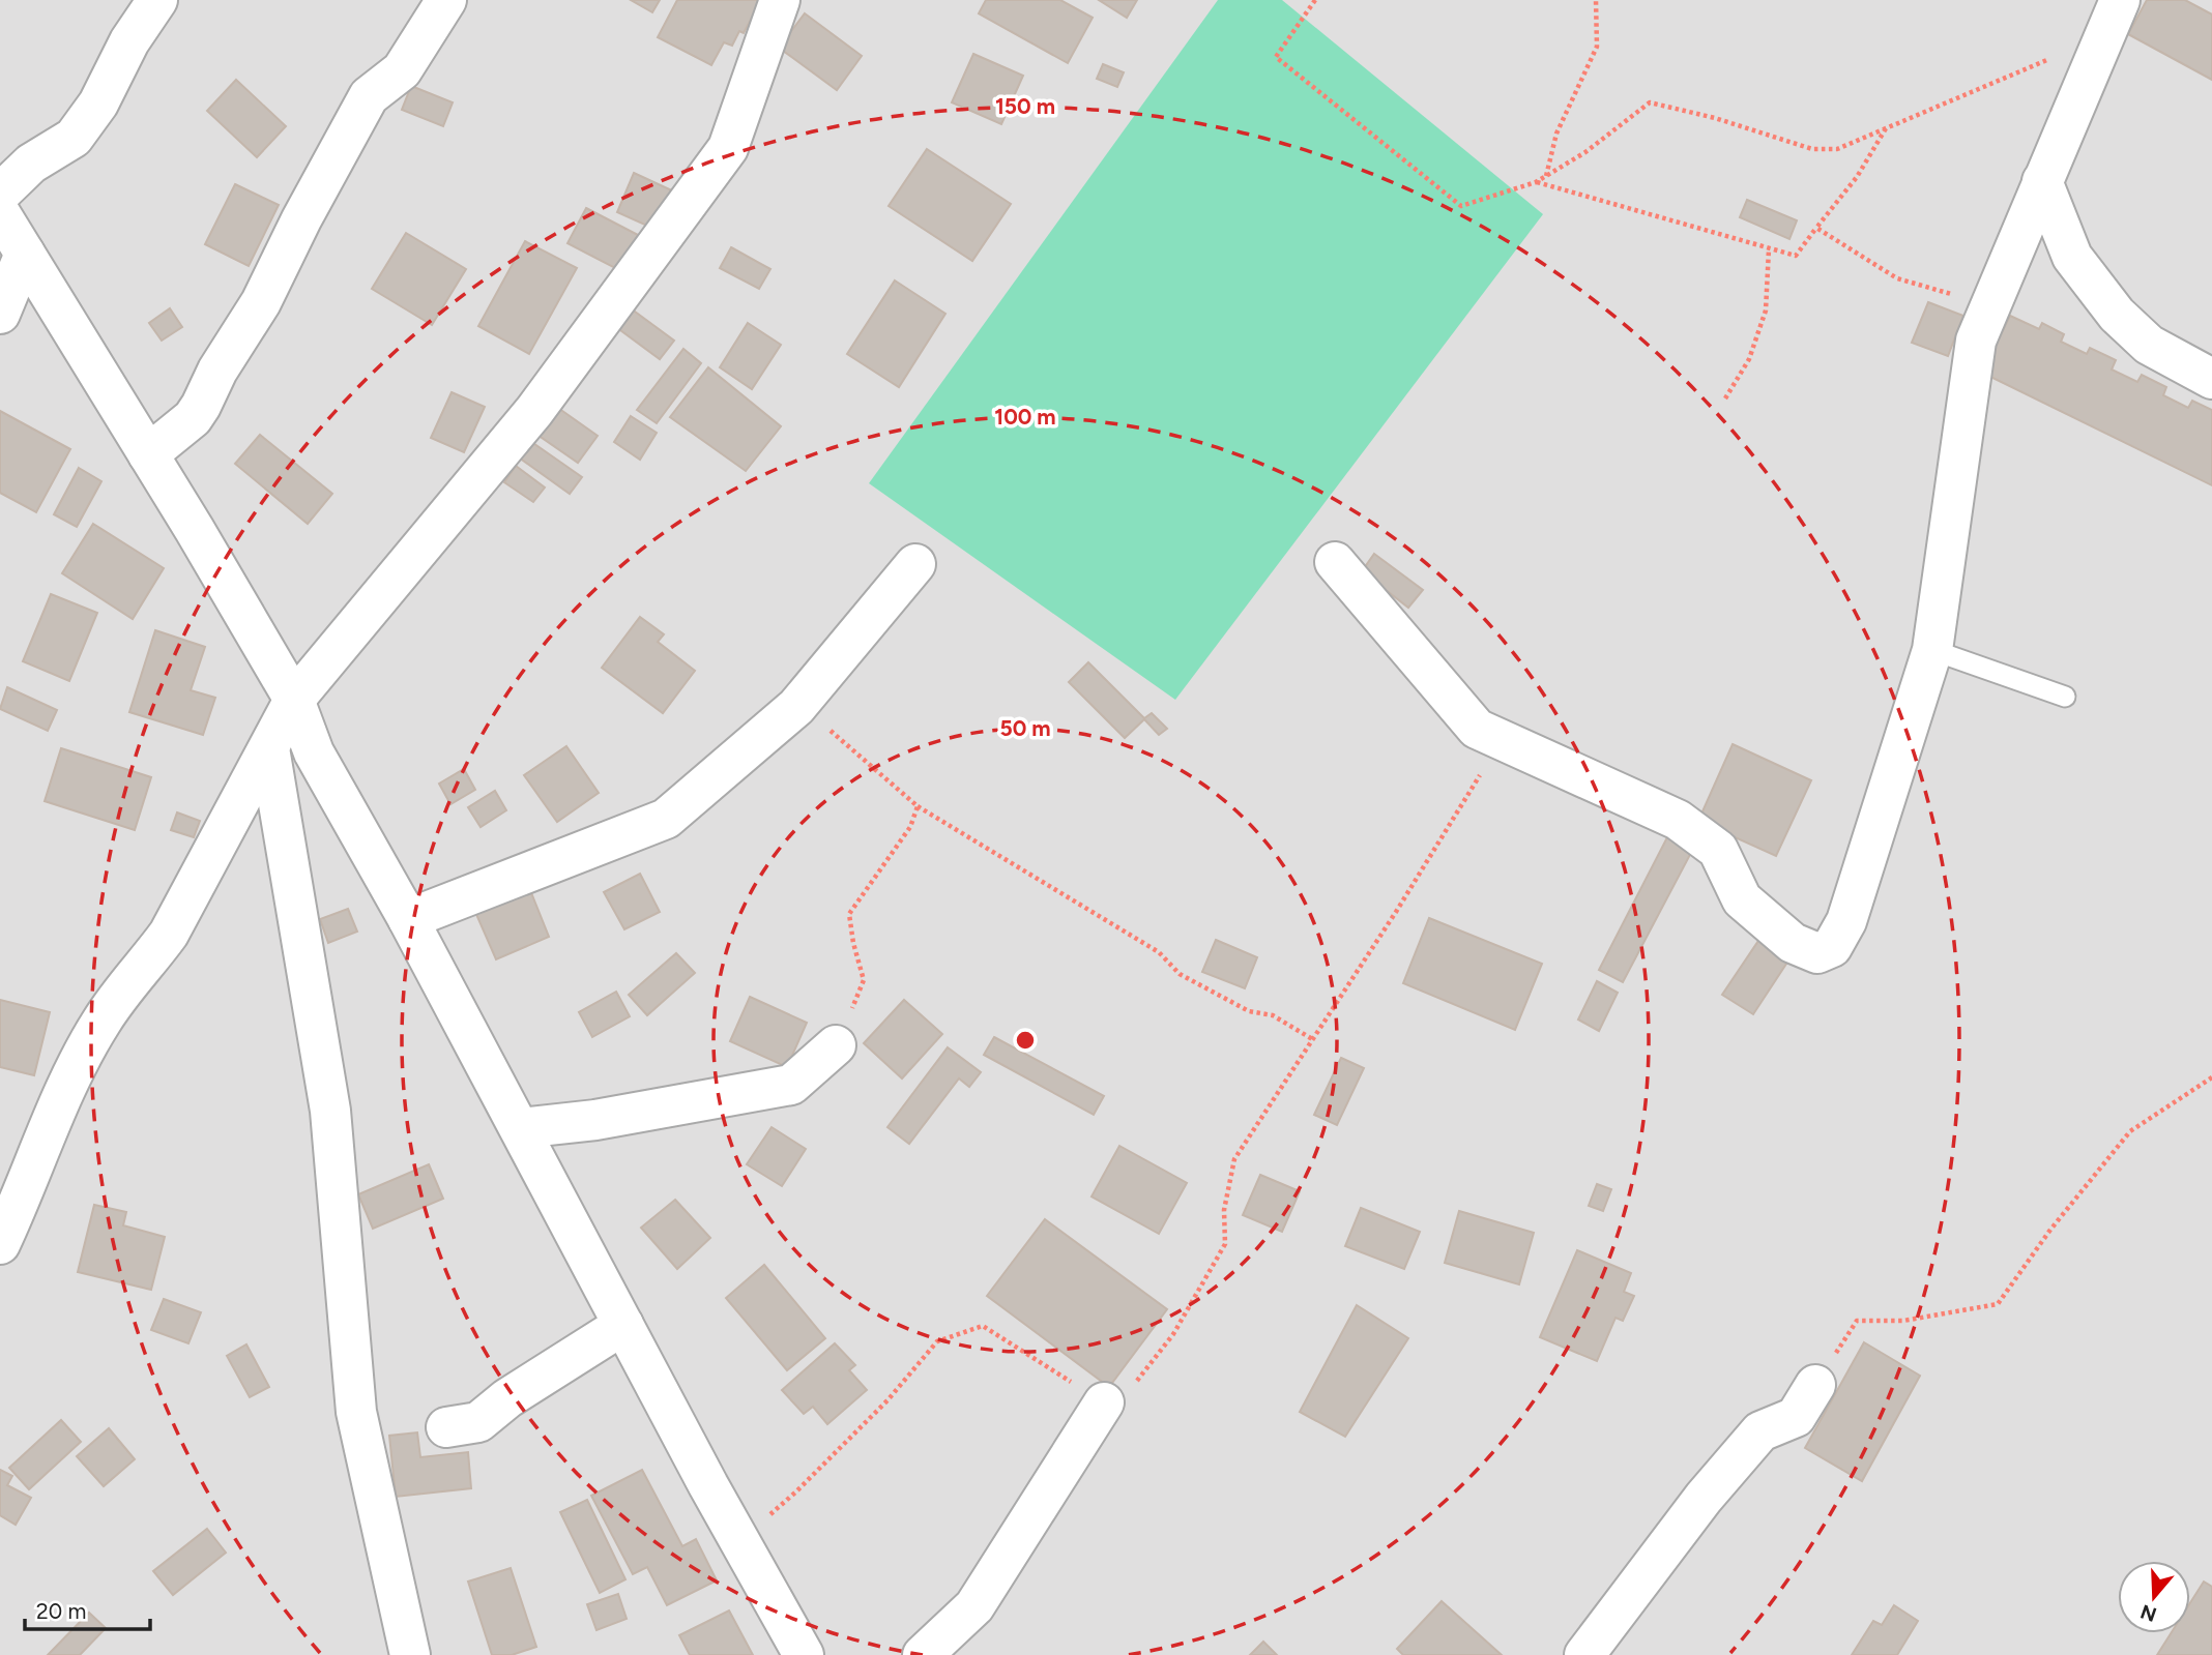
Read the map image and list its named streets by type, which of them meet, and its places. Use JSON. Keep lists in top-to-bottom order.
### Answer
{
  "scale_bar": "20 m",
  "north": "bottom",
  "rings": ["150 m", "100 m", "50 m"]
}
